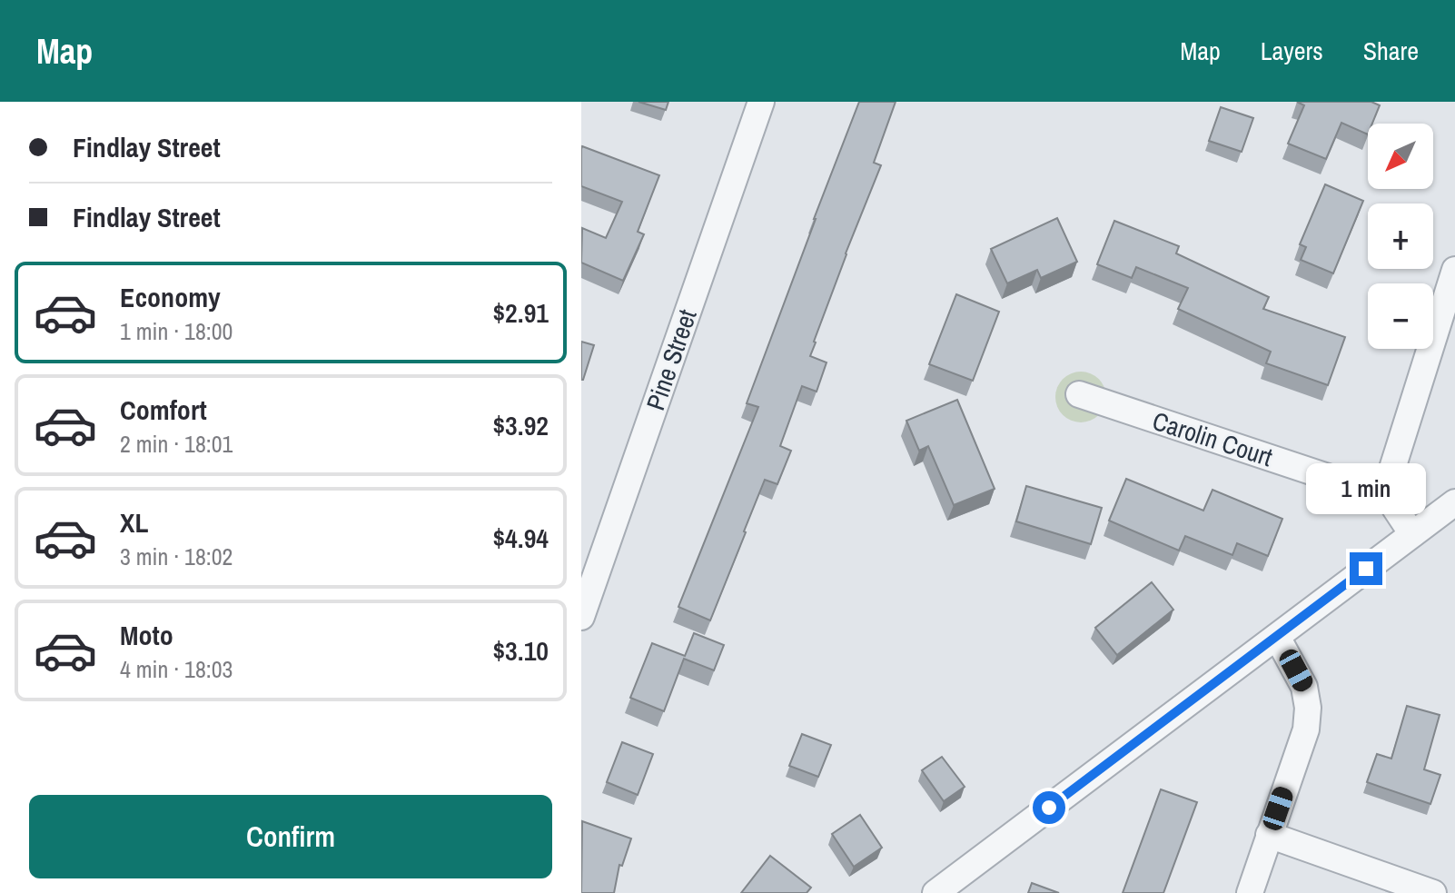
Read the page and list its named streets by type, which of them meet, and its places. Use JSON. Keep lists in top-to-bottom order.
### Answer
{
  "streets": {
    "street": ["Pine Street", "Carolin Court"]
  },
  "north": "bottom left",
  "page": {
    "header": "Map",
    "nav": ["Map", "Layers", "Share"],
    "banner": ["Findlay Street", "Findlay Street"],
    "map_buttons": ["+", "−"],
    "list": [
      {
        "name": "Economy",
        "note": "1 min · 18:00",
        "value": "$2.91"
      },
      {
        "name": "Comfort",
        "note": "2 min · 18:01",
        "value": "$3.92"
      },
      {
        "name": "XL",
        "note": "3 min · 18:02",
        "value": "$4.94"
      },
      {
        "name": "Moto",
        "note": "4 min · 18:03",
        "value": "$3.10"
      }
    ],
    "bubble": "1 min",
    "buttons": "Confirm"
  }
}
